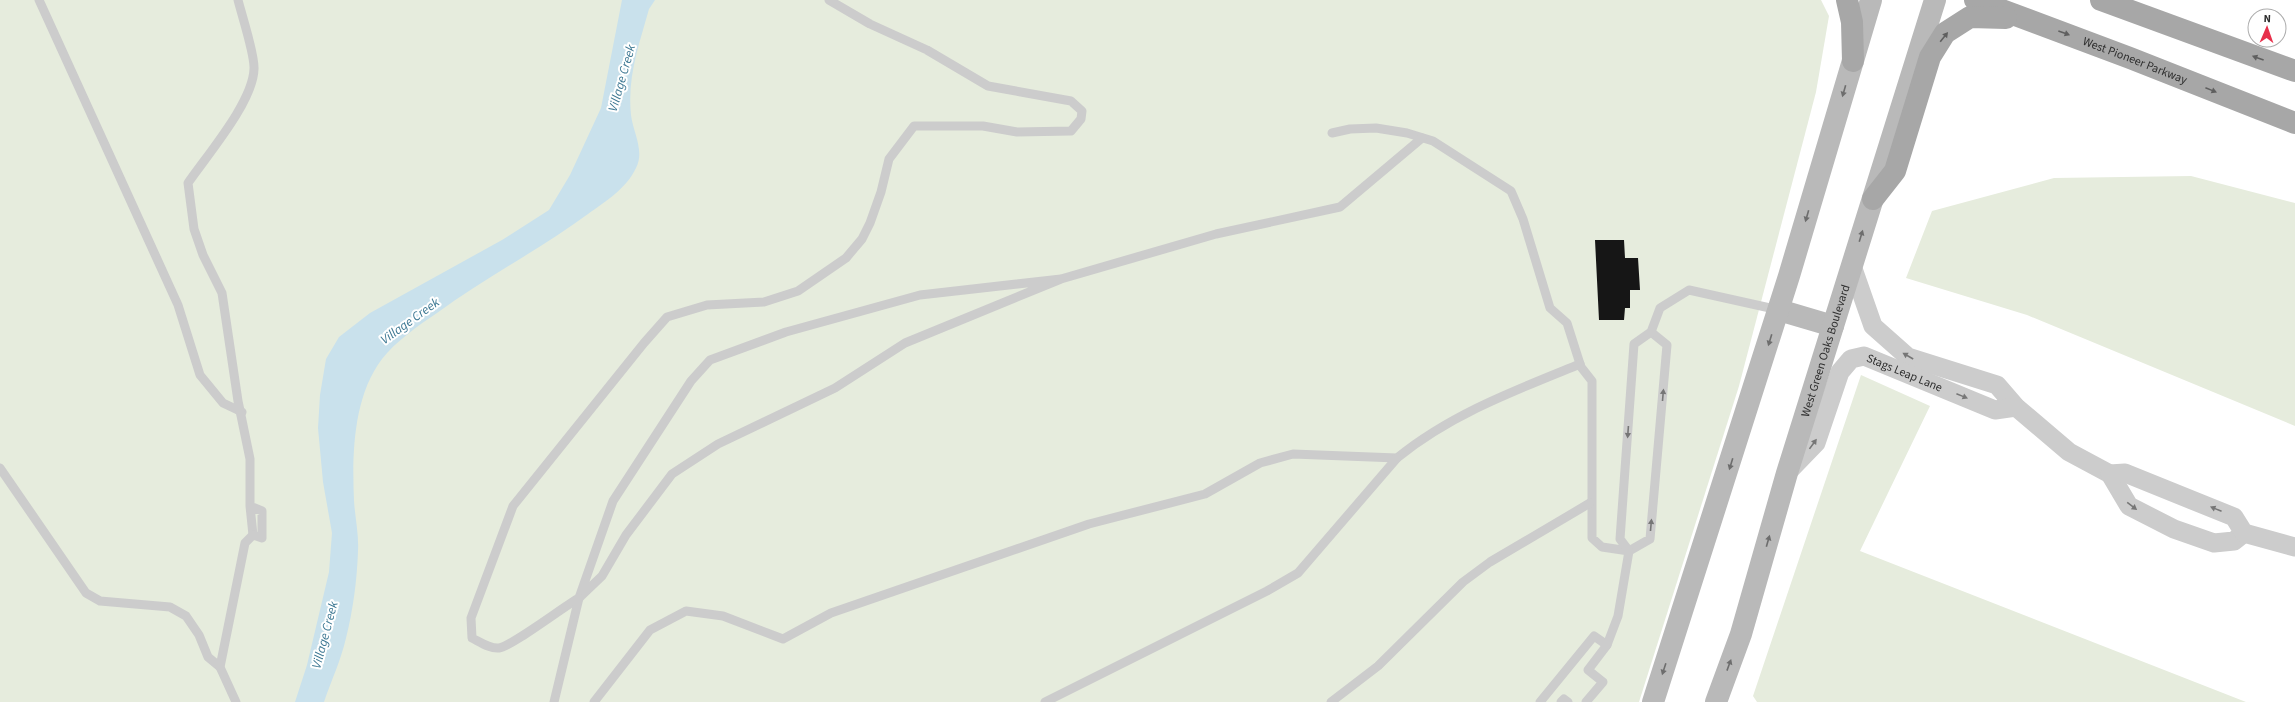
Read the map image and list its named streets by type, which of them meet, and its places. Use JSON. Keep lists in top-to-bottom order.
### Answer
{
  "streets": {
    "main road": ["West Pioneer Parkway", "West Green Oaks Boulevard"],
    "street": ["Stags Leap Lane"]
  },
  "crossings": [
    ["West Green Oaks Boulevard", "Stags Leap Lane"]
  ],
  "water": ["Village Creek"],
  "north": "top"
}
